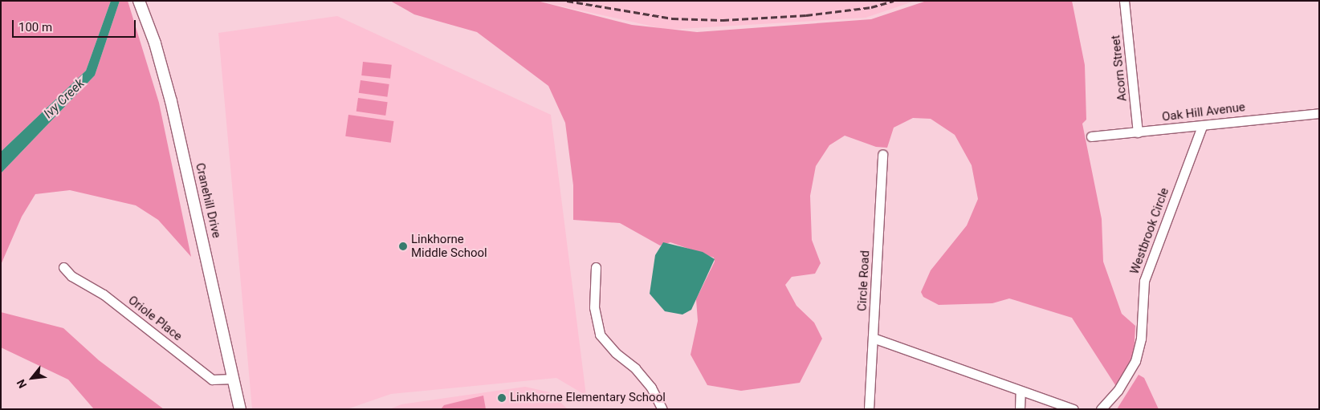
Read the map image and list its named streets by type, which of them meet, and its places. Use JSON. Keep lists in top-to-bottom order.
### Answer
{
  "streets": {
    "main road": ["Cranehill Drive"],
    "street": [
      "Acorn Street",
      "Oak Hill Avenue",
      "Westbrook Circle",
      "Circle Road",
      "Oriole Place"
    ]
  },
  "crossings": [
    ["Acorn Street", "Oak Hill Avenue"],
    ["Oak Hill Avenue", "Westbrook Circle"],
    ["Cranehill Drive", "Oriole Place"]
  ],
  "water": ["Ivy Creek"],
  "places": ["Linkhorne Middle School", "Linkhorne Elementary School"],
  "scale_bar": "100 m",
  "north": "bottom left"
}
